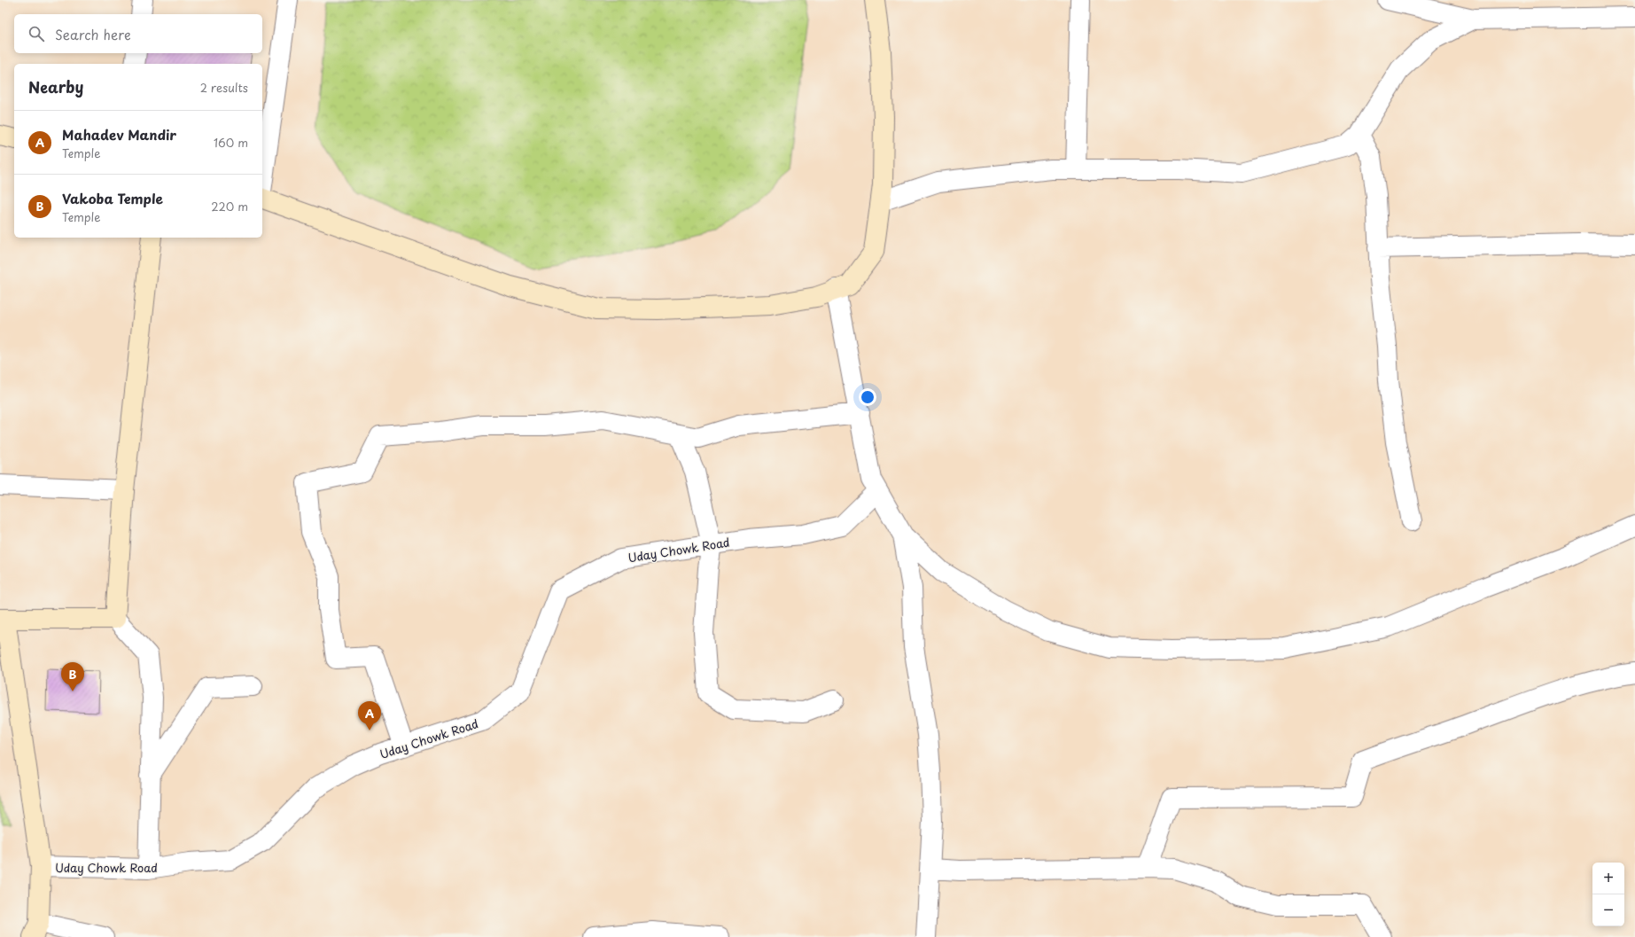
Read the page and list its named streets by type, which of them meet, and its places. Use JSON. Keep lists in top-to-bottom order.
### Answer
{
  "streets": {
    "street": ["Uday Chowk Road"]
  },
  "page": {
    "search": "Search here",
    "heading": ["Nearby", "2 results"],
    "list": [
      {
        "mark": "A",
        "name": "Mahadev Mandir",
        "note": "Temple",
        "value": "160 m"
      },
      {
        "mark": "B",
        "name": "Vakoba Temple",
        "note": "Temple",
        "value": "220 m"
      }
    ],
    "pins": ["B", "A"],
    "map_buttons": ["+", "−"]
  }
}
